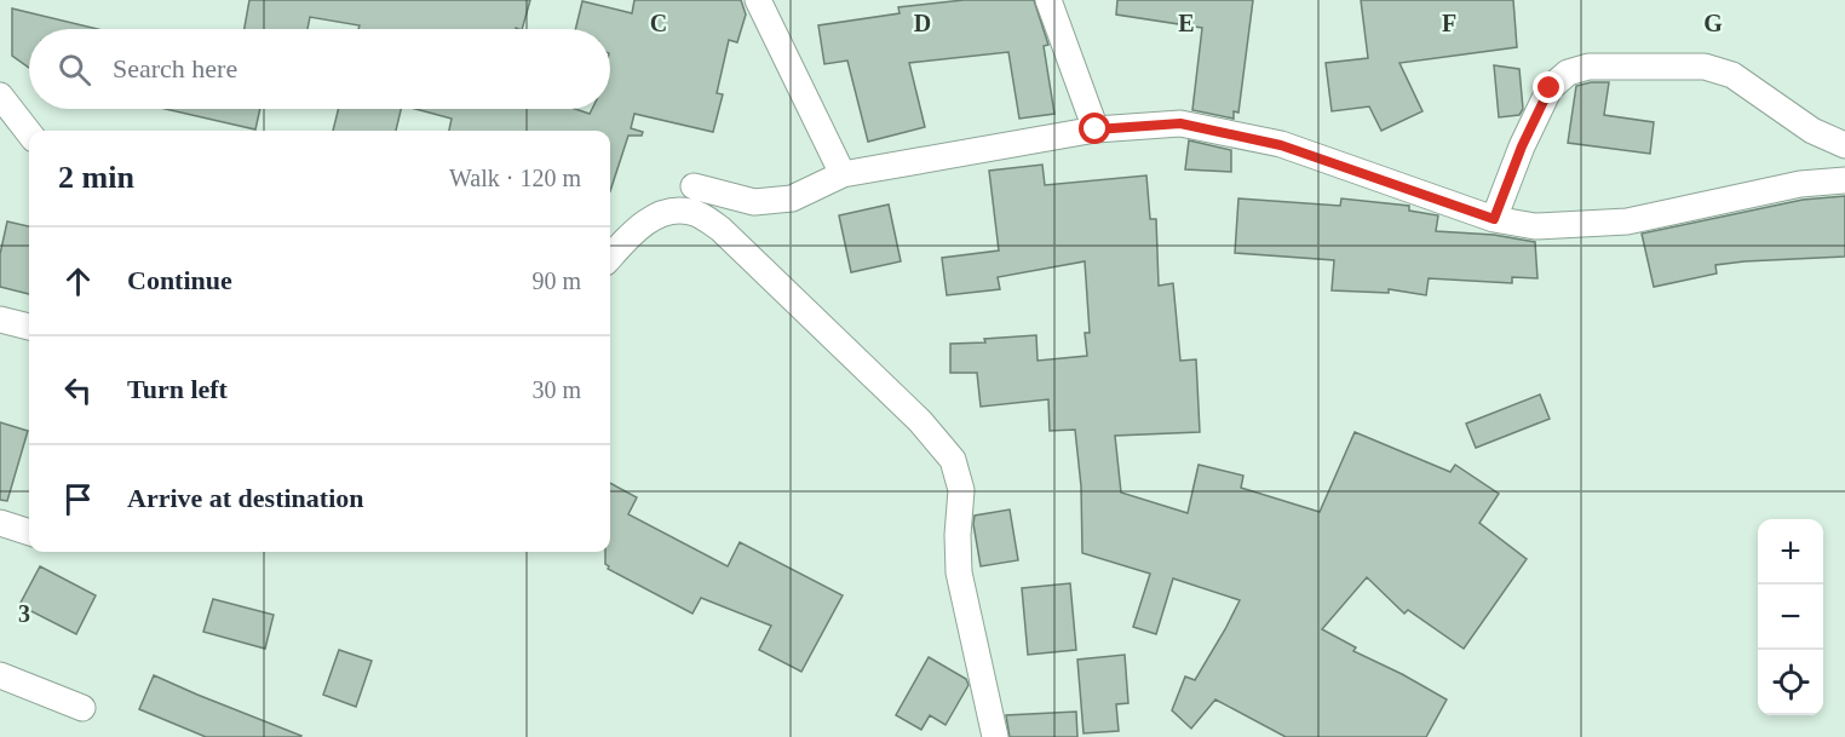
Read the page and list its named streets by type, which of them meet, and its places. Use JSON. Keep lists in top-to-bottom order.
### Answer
{
  "page": {
    "search": "Search here",
    "heading": ["2 min", "Walk · 120 m"],
    "list": [
      ["Continue", "90 m"],
      ["Turn left", "30 m"],
      "Arrive at destination"
    ],
    "map_buttons": ["+", "−"]
  },
  "grid": {
    "columns": [
      "C",
      "D",
      "E",
      "F",
      "G"
    ],
    "rows": ["3"]
  }
}
